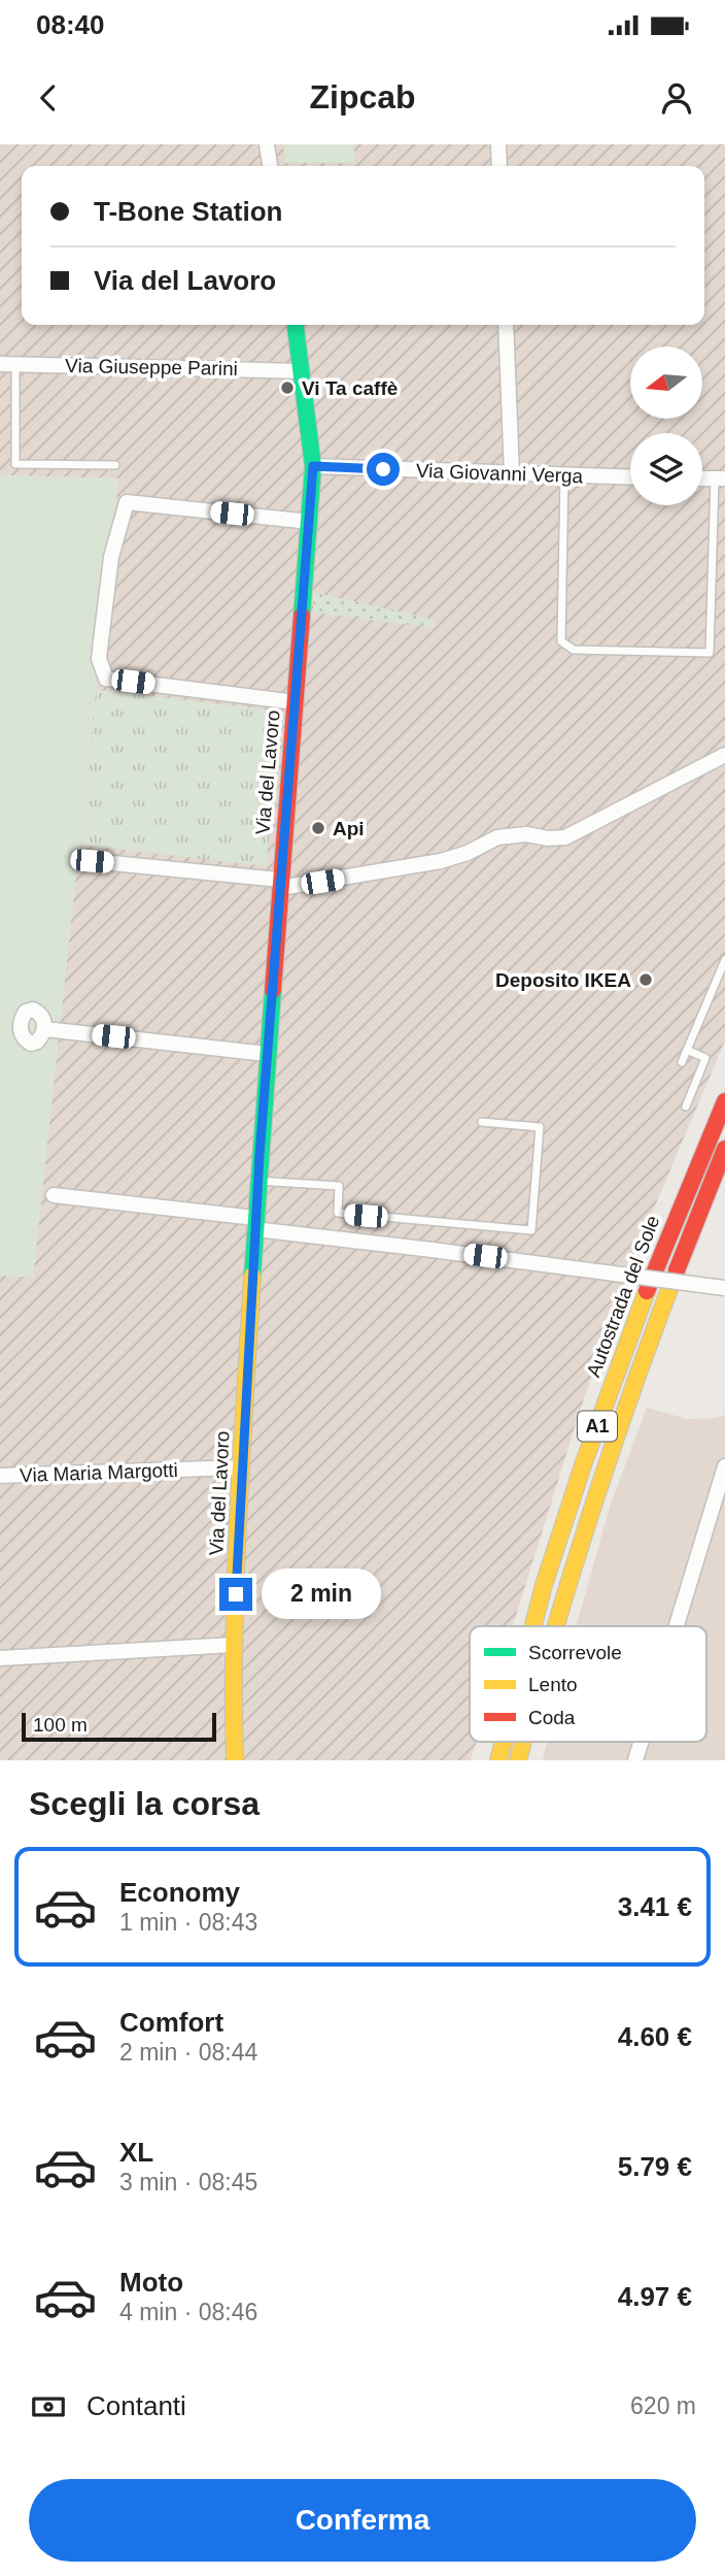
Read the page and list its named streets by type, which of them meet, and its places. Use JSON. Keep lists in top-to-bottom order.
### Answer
{
  "streets": {
    "main road": ["Via del Lavoro", "Autostrada del Sole", "A1"],
    "street": ["Via Giuseppe Parini", "Via Giovanni Verga", "Via Maria Margotti"]
  },
  "crossings": [
    ["Via Giuseppe Parini", "Via del Lavoro"],
    ["Via Giovanni Verga", "Via del Lavoro"],
    ["Via del Lavoro", "Via Maria Margotti"]
  ],
  "places": ["Vi Ta caffè", "Api", "Deposito IKEA"],
  "legend": ["Scorrevole", "Lento", "Coda"],
  "scale_bar": "100 m",
  "north": "left",
  "page": {
    "status": "08:40",
    "header": "Zipcab",
    "banner": ["T-Bone Station", "Via del Lavoro"],
    "bubble": "2 min",
    "scale": "100 m",
    "heading": "Scegli la corsa",
    "list": [
      {
        "name": "Economy",
        "note": "1 min · 08:43",
        "value": "3.41 €"
      },
      {
        "name": "Comfort",
        "note": "2 min · 08:44",
        "value": "4.60 €"
      },
      {
        "name": "XL",
        "note": "3 min · 08:45",
        "value": "5.79 €"
      },
      {
        "name": "Moto",
        "note": "4 min · 08:46",
        "value": "4.97 €"
      }
    ],
    "pay": ["Contanti", "620 m"],
    "buttons": "Conferma"
  }
}
